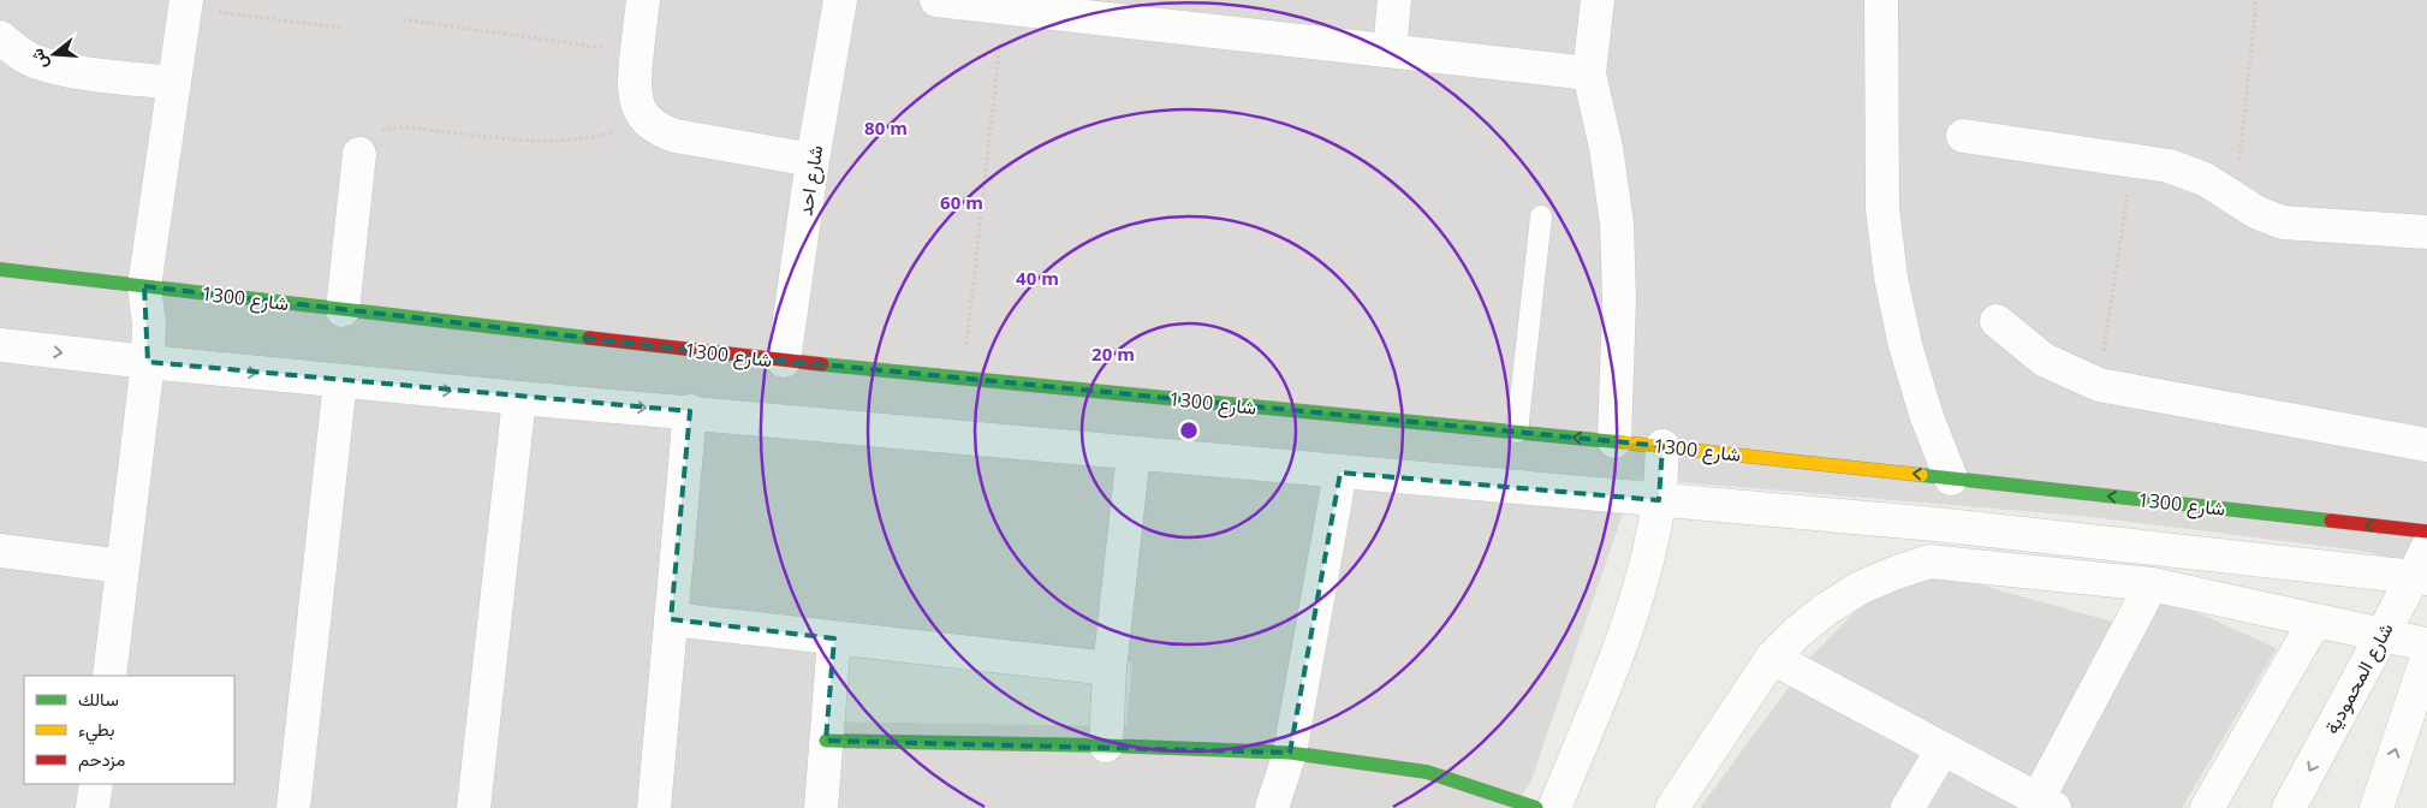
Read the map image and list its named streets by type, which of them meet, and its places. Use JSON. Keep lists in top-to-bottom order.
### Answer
{
  "streets": {
    "street": ["شارع احد", "شارع 1300", "شارع المحمودية"]
  },
  "crossings": [
    ["شارع احد", "شارع 1300"]
  ],
  "legend": ["سالك", "بطيء", "مزدحم"],
  "north": "left",
  "rings": [
    "80 m",
    "60 m",
    "40 m",
    "20 m"
  ]
}
